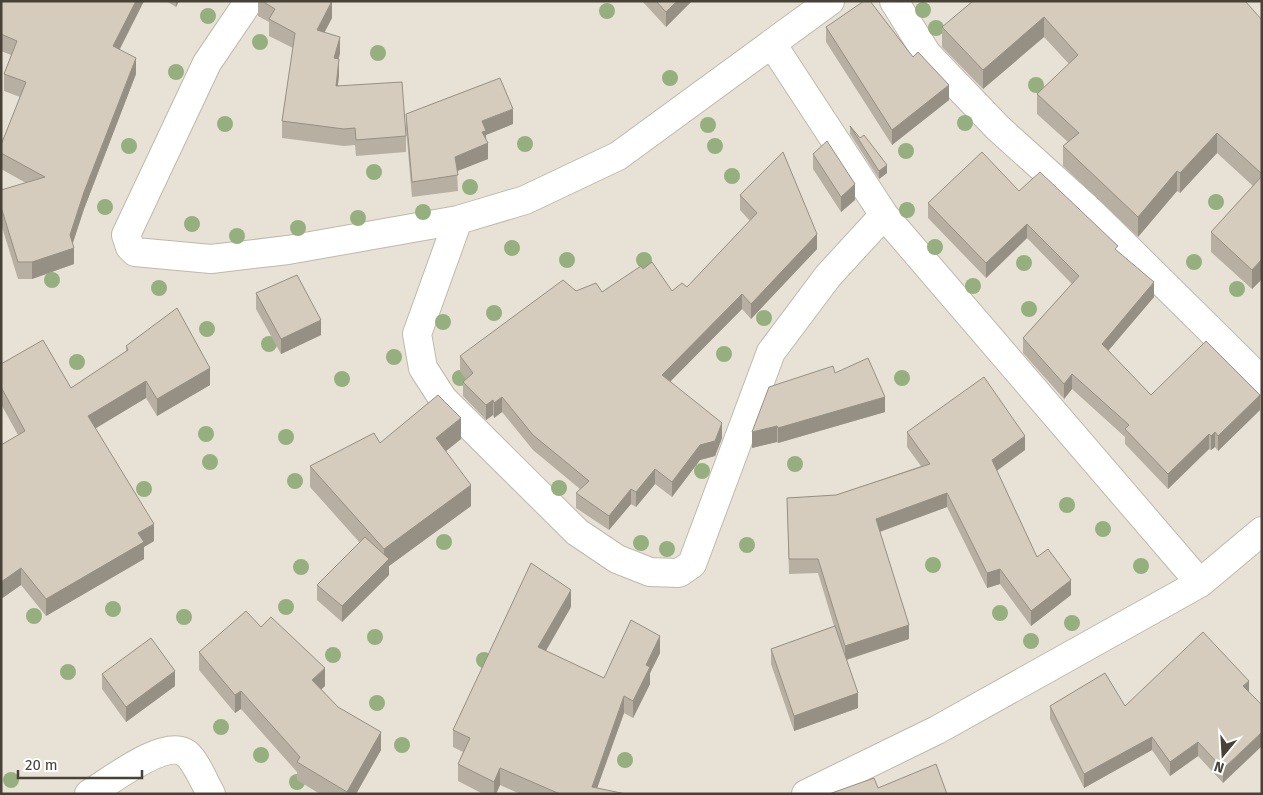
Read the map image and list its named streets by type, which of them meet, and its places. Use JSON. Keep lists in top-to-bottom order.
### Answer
{
  "scale_bar": "20 m",
  "north": "bottom"
}
